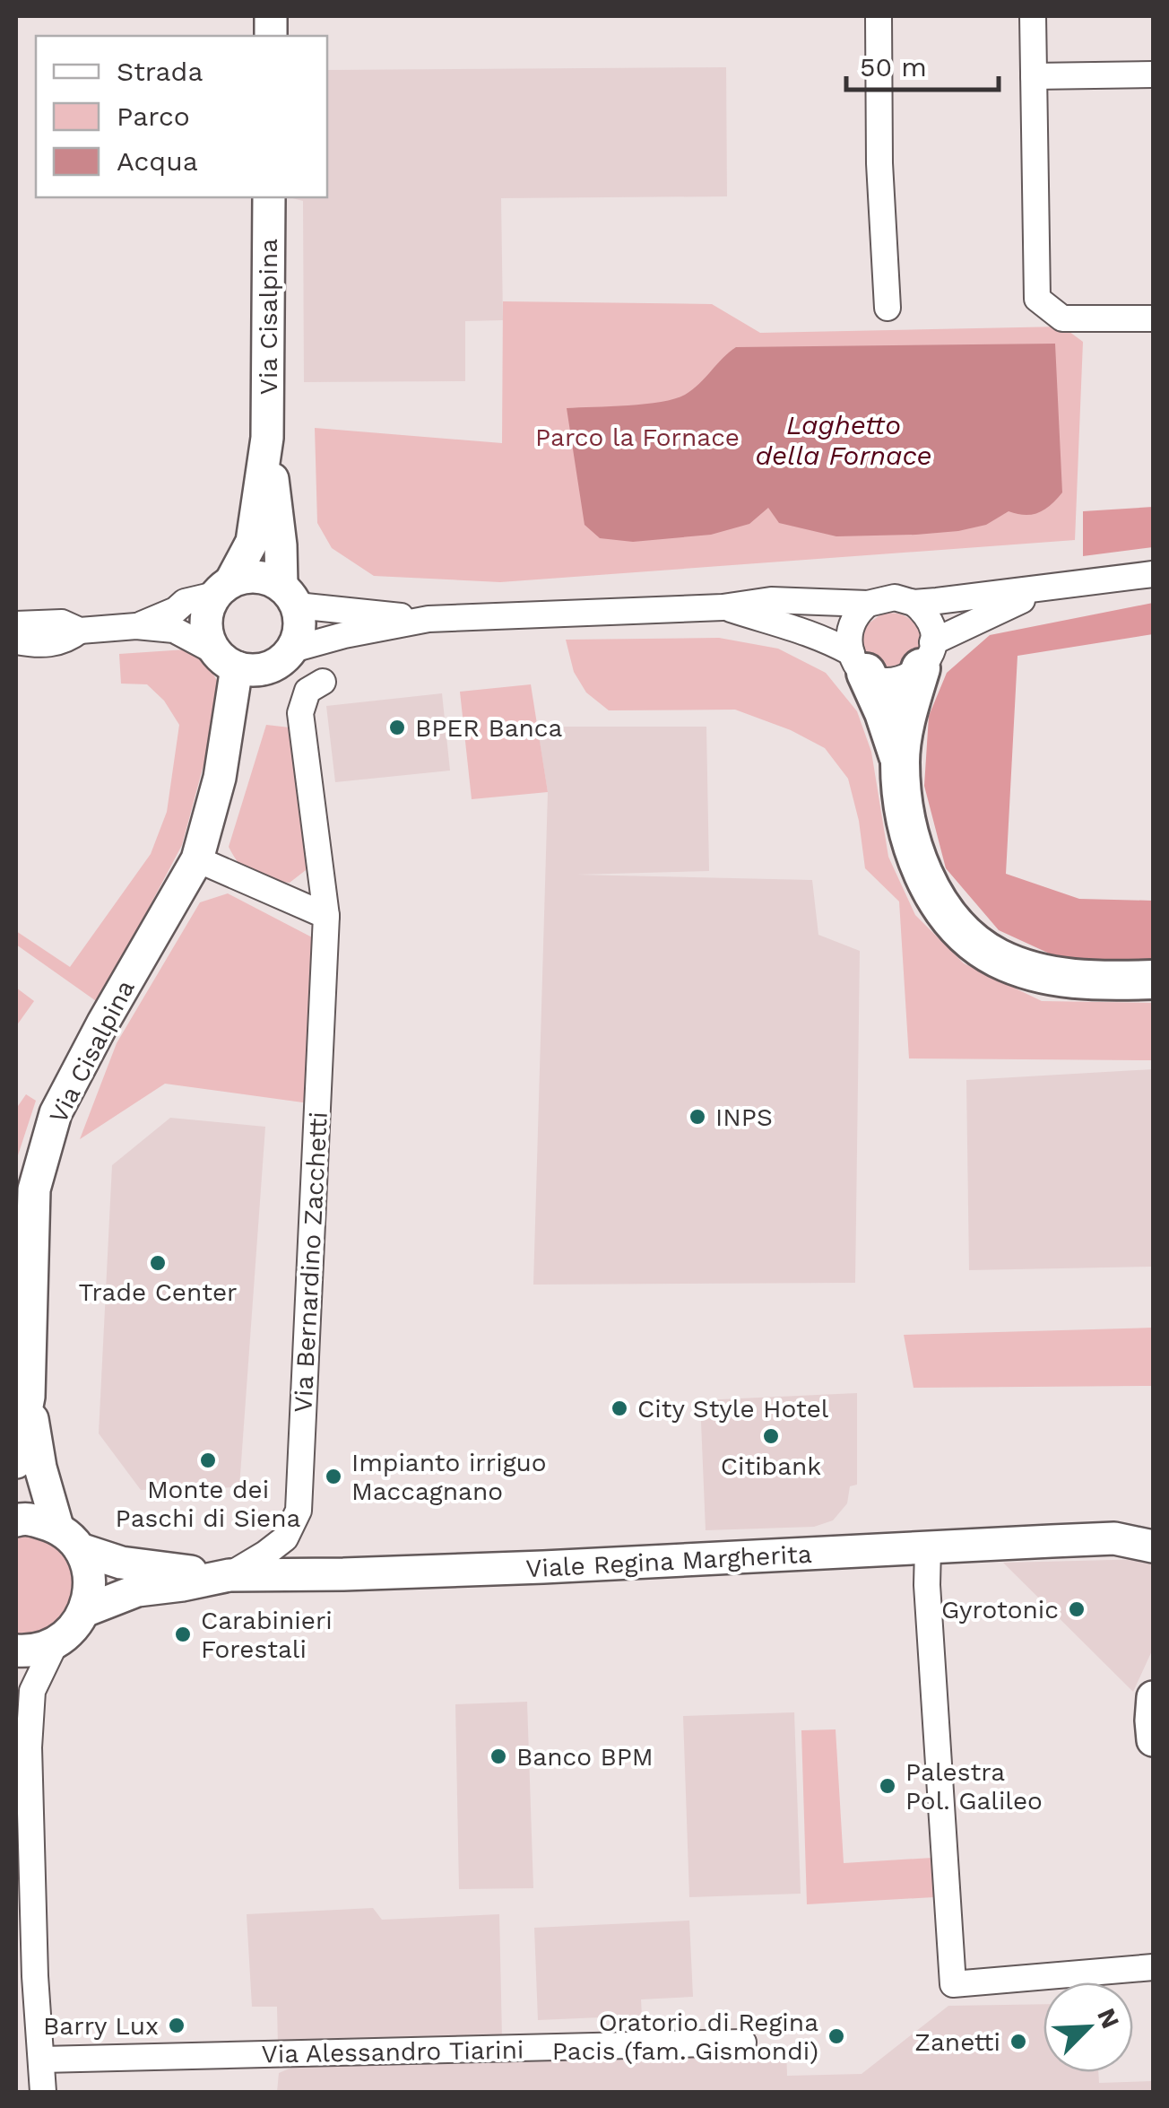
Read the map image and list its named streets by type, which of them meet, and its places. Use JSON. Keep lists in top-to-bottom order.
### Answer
{
  "streets": {
    "main road": ["Via Cisalpina", "Viale Regina Margherita"],
    "street": ["Via Bernardino Zacchetti", "Via Alessandro Tiarini"]
  },
  "crossings": [
    ["Via Cisalpina", "Viale Regina Margherita"],
    ["Via Bernardino Zacchetti", "Viale Regina Margherita"]
  ],
  "water": ["Laghetto della Fornace"],
  "parks": ["Parco la Fornace"],
  "places": [
    "BPER Banca",
    "INPS",
    "Trade Center",
    "City Style Hotel",
    "Citibank",
    "Monte dei Paschi di Siena",
    "Impianto irriguo Maccagnano",
    "Gyrotonic",
    "Carabinieri Forestali",
    "Banco BPM",
    "Palestra Pol. Galileo",
    "Barry Lux",
    "Oratorio di Regina Pacis (fam. Gismondi)",
    "Zanetti"
  ],
  "legend": ["Strada", "Parco", "Acqua"],
  "scale_bar": "50 m",
  "north": "top right"
}
